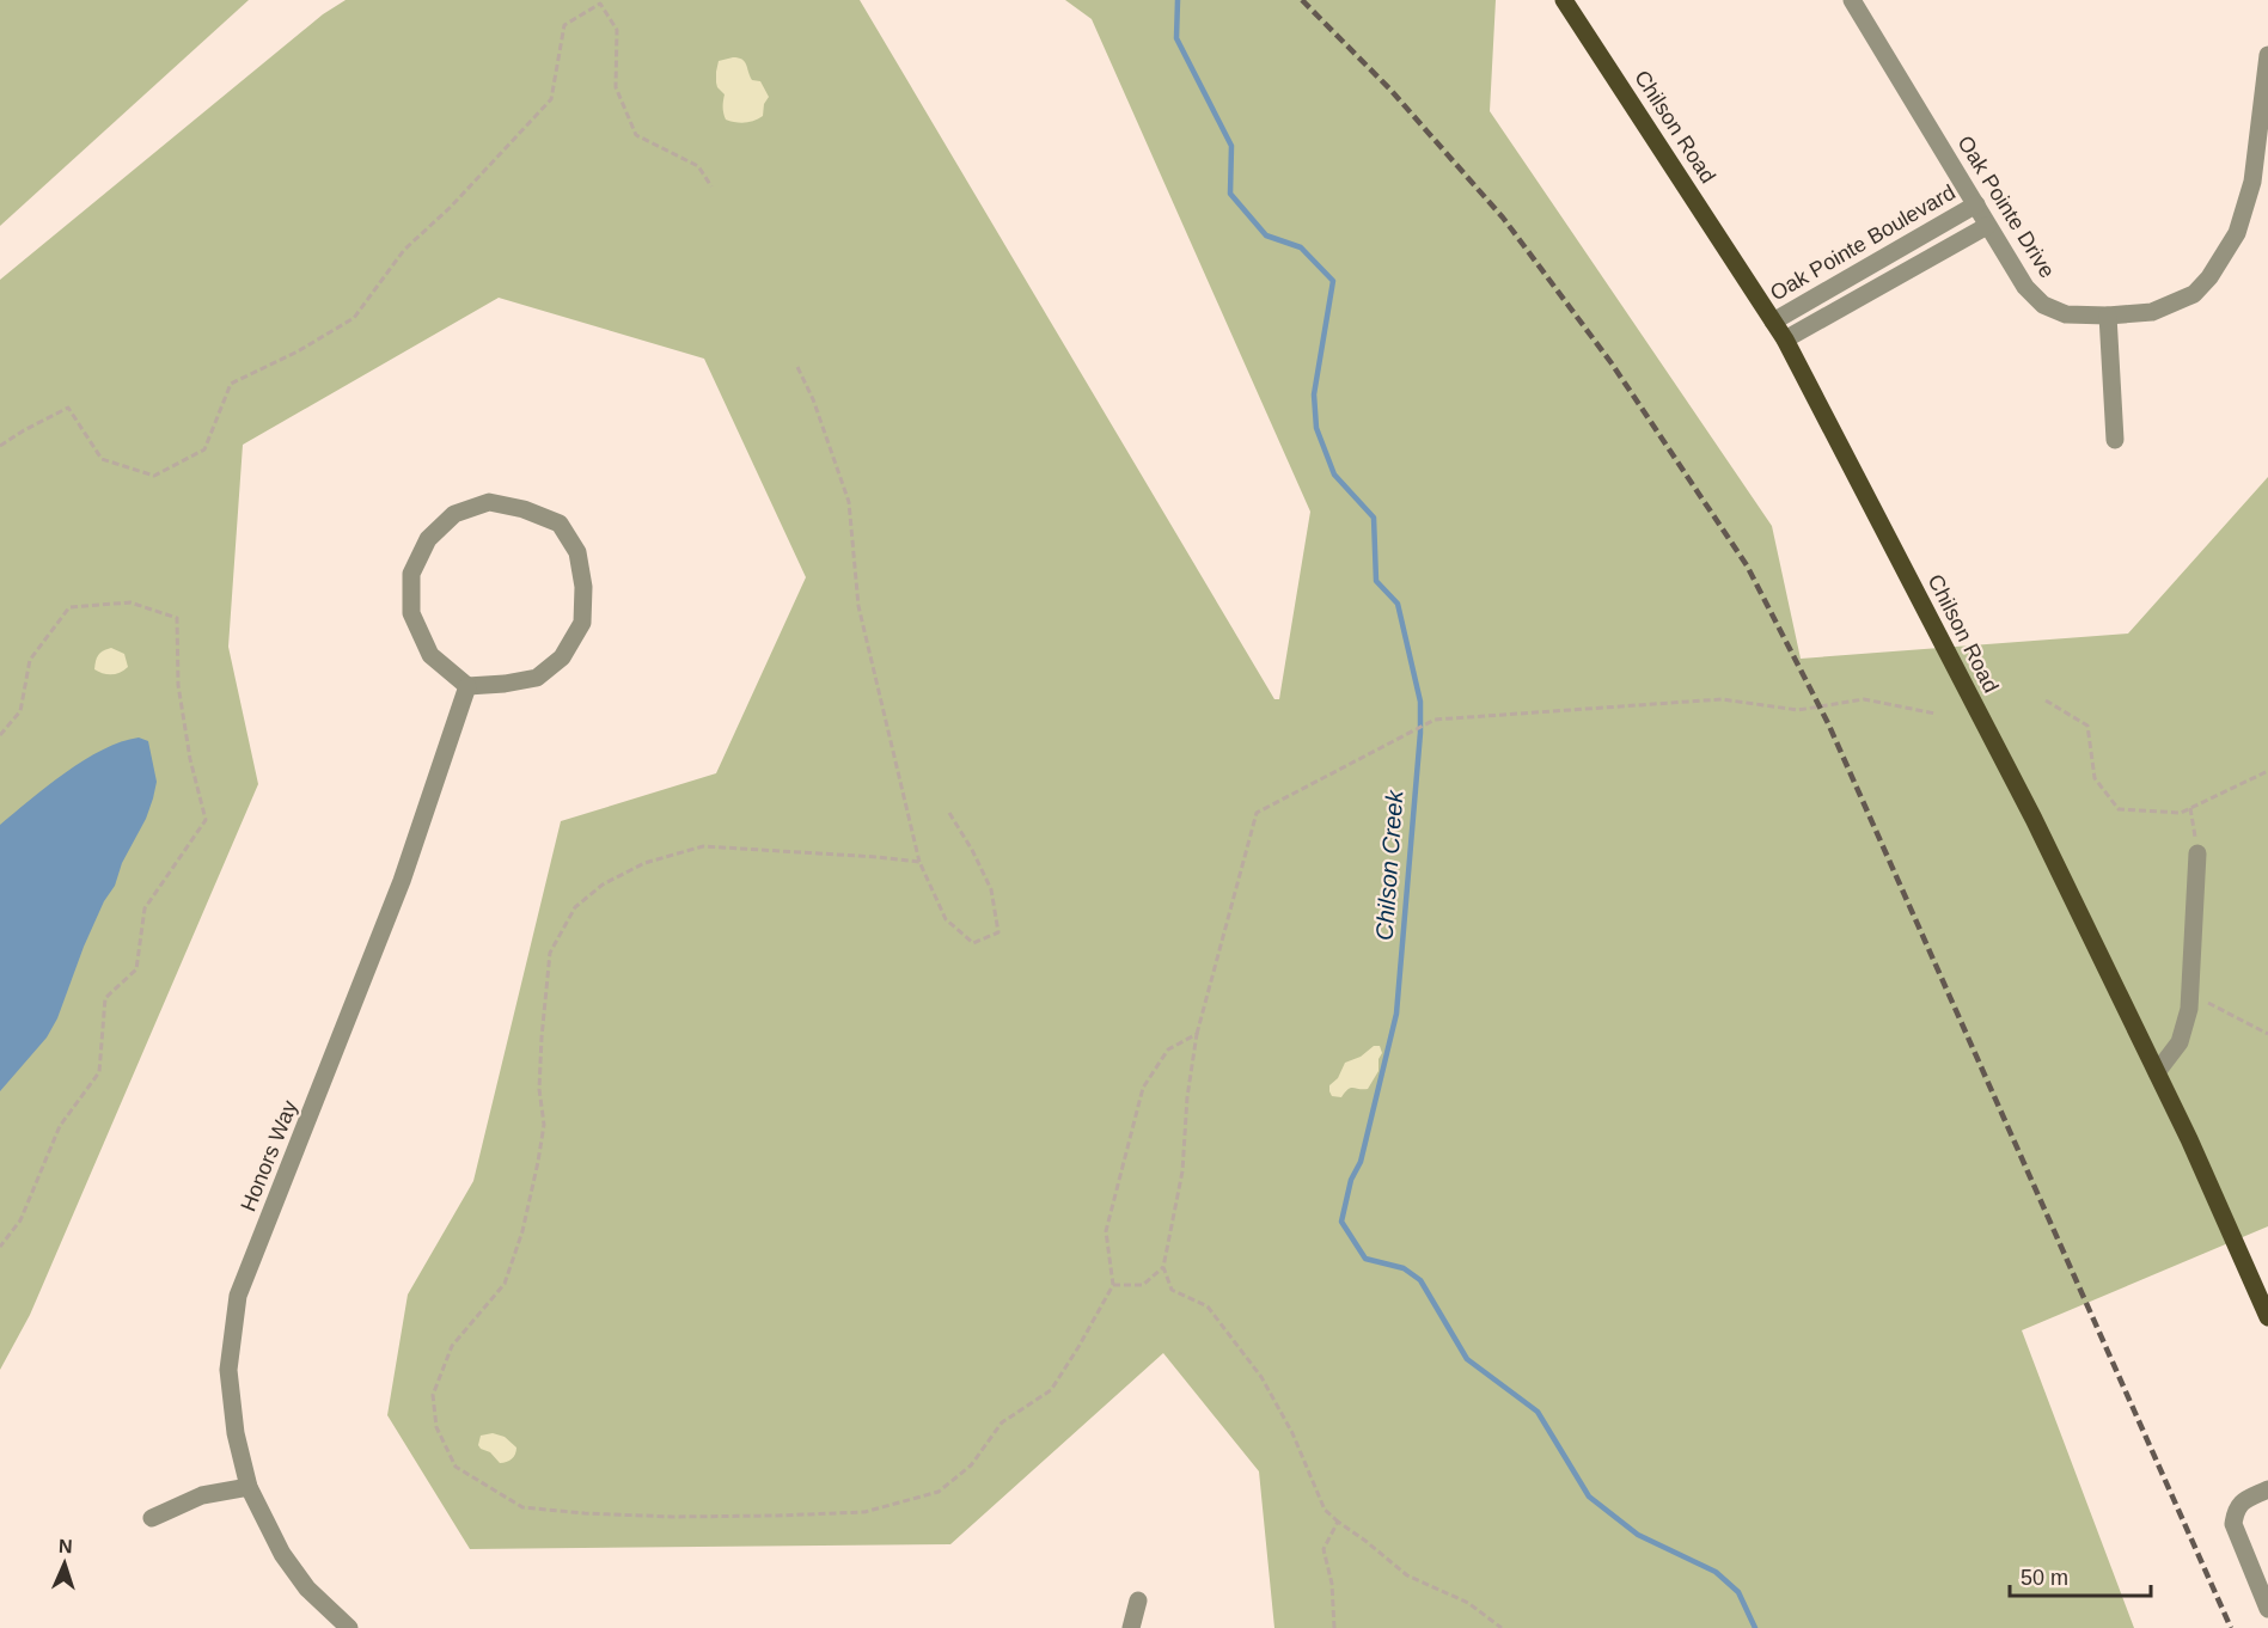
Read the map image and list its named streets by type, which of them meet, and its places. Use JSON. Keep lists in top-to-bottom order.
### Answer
{
  "streets": {
    "main road": ["Chilson Road"],
    "street": ["Oak Pointe Drive", "Oak Pointe Boulevard", "Honors Way"]
  },
  "crossings": [
    ["Chilson Road", "Oak Pointe Boulevard"],
    ["Oak Pointe Drive", "Oak Pointe Boulevard"]
  ],
  "water": ["Chilson Creek"],
  "scale_bar": "50 m",
  "north": "top"
}
